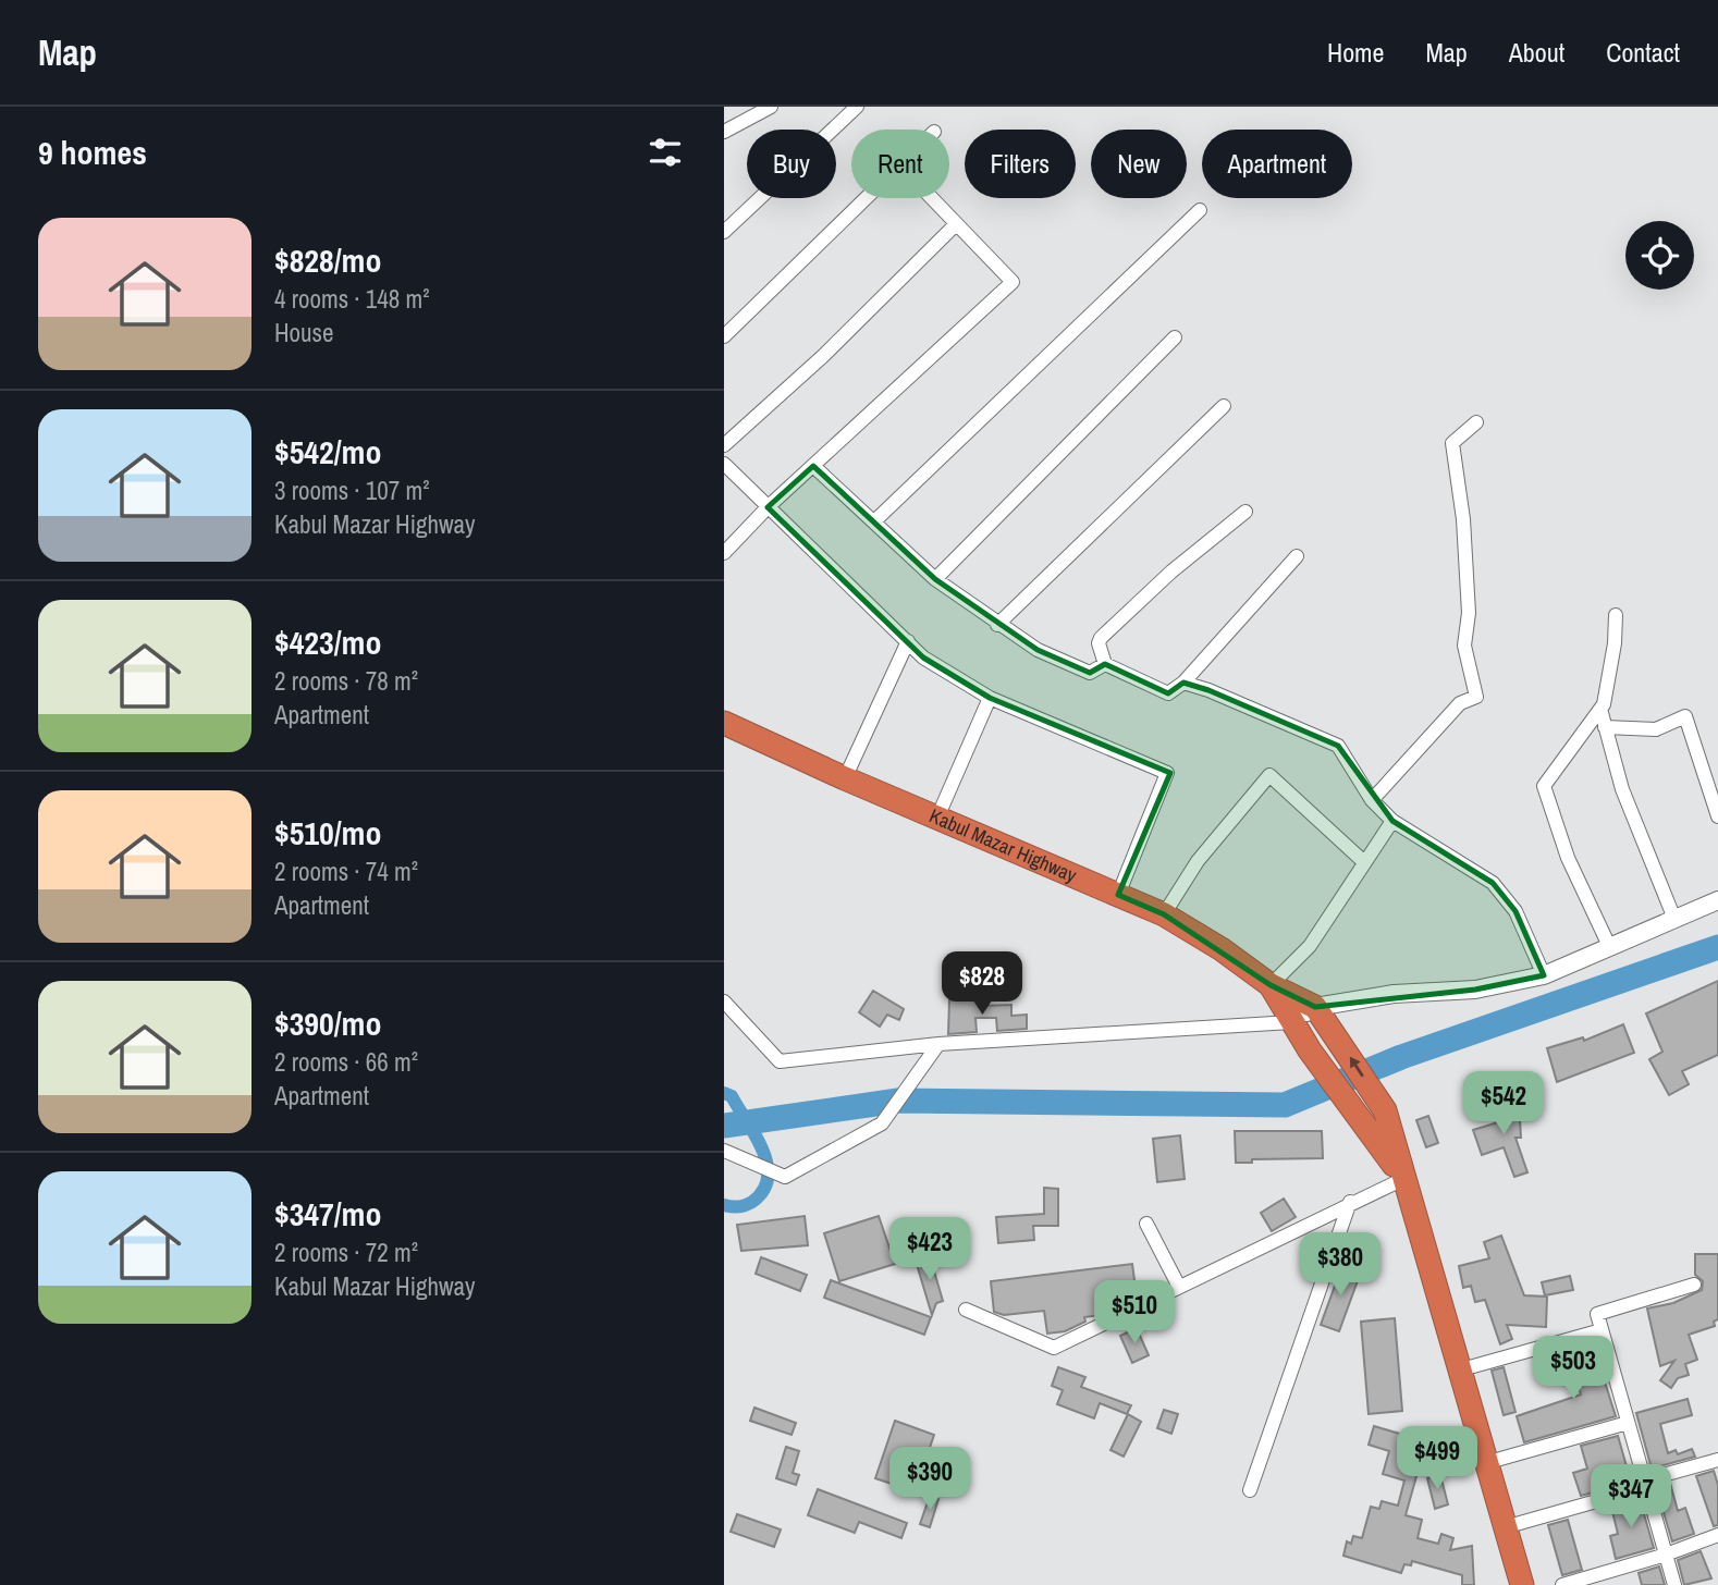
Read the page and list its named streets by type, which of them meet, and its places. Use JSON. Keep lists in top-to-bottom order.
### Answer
{
  "streets": {
    "highway": ["Kabul Mazar Highway"]
  },
  "page": {
    "header": "Map",
    "nav": [
      "Home",
      "Map",
      "About",
      "Contact"
    ],
    "heading": "9 homes",
    "chip": [
      "Buy",
      "Rent",
      "Filters",
      "New",
      "Apartment"
    ],
    "list": [
      {
        "name": "$828/mo",
        "note": "4 rooms · 148 m² · House"
      },
      {
        "name": "$542/mo",
        "note": "3 rooms · 107 m² · Kabul Mazar Highway"
      },
      {
        "name": "$423/mo",
        "note": "2 rooms · 78 m² · Apartment"
      },
      {
        "name": "$510/mo",
        "note": "2 rooms · 74 m² · Apartment"
      },
      {
        "name": "$390/mo",
        "note": "2 rooms · 66 m² · Apartment"
      },
      {
        "name": "$347/mo",
        "note": "2 rooms · 72 m² · Kabul Mazar Highway"
      }
    ],
    "price": [
      "$828",
      "$542",
      "$423",
      "$380",
      "$510",
      "$503",
      "$499",
      "$390",
      "$347"
    ]
  }
}
